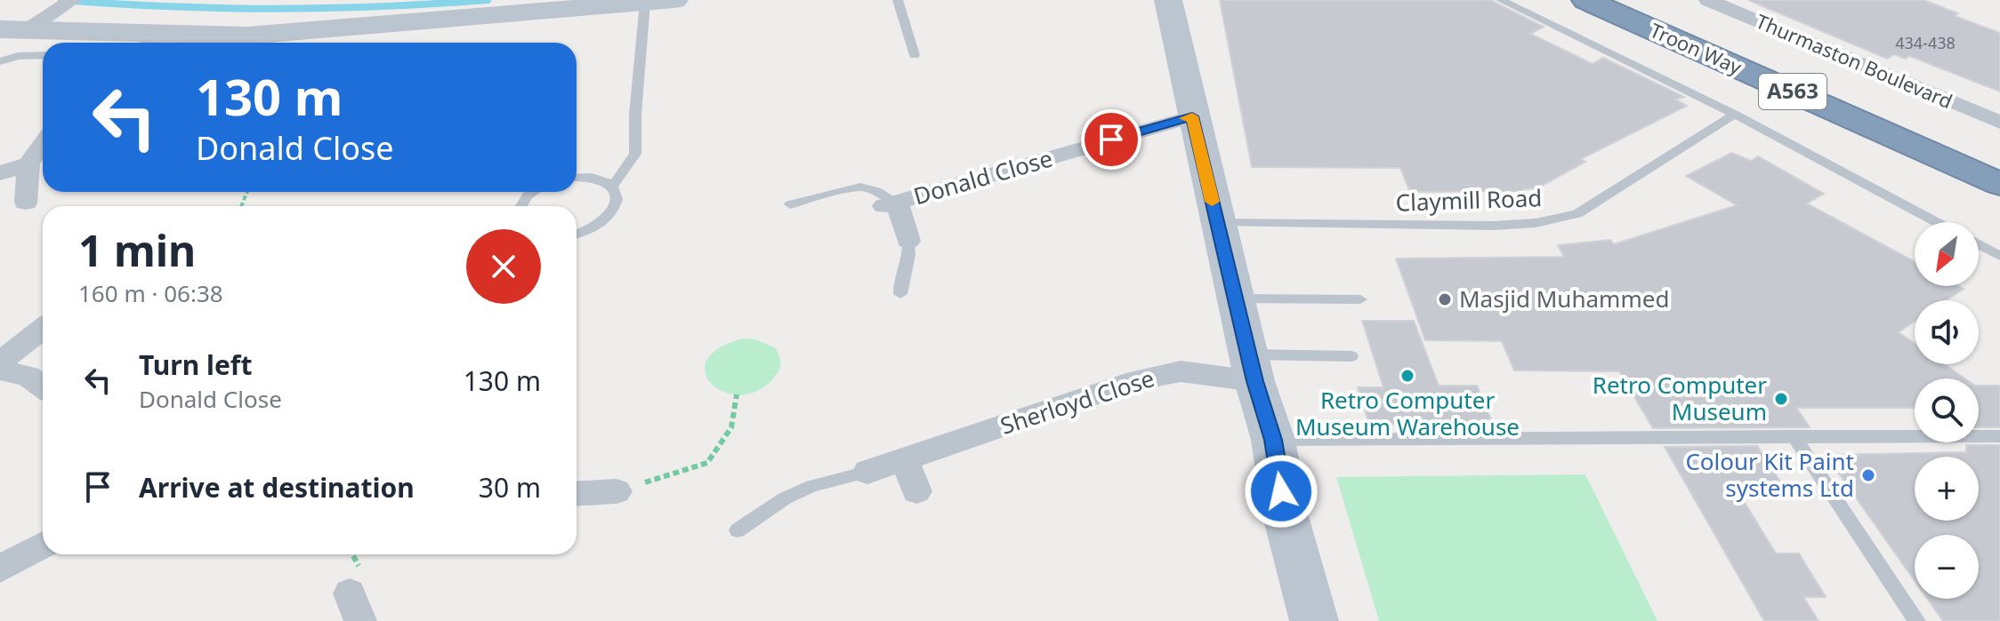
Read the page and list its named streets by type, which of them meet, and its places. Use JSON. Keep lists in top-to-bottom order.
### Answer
{
  "streets": {
    "highway": ["Troon Way", "A563"],
    "street": ["Thurmaston Boulevard", "Donald Close", "Sherloyd Close"],
    "lane": ["Claymill Road"]
  },
  "places": [
    "Masjid Muhammed",
    "Retro Computer Museum Warehouse",
    "Retro Computer Museum",
    "Colour Kit Paint systems Ltd"
  ],
  "house_numbers": ["434-438"],
  "north": "bottom left",
  "page": {
    "turn": ["130 m", "Donald Close"],
    "heading": ["1 min", "160 m · 06:38"],
    "map_buttons": ["+", "−"],
    "list": [
      {
        "name": "Turn left",
        "note": "Donald Close",
        "value": "130 m"
      },
      {
        "name": "Arrive at destination",
        "value": "30 m"
      }
    ]
  }
}
